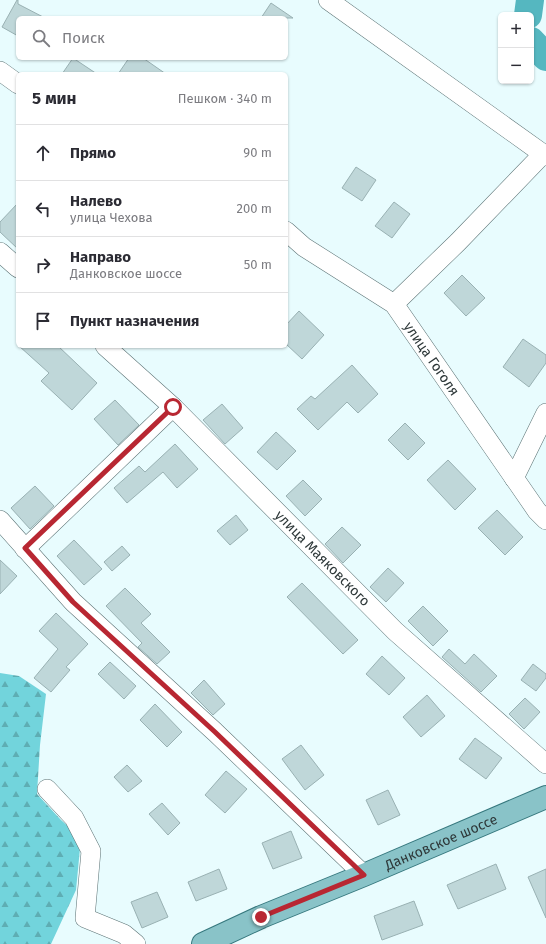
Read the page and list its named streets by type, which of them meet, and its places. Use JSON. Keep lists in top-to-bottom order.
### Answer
{
  "streets": {
    "main road": ["Данковское шоссе"],
    "street": ["улица Гоголя", "улица Маяковского"]
  },
  "page": {
    "map_buttons": ["+", "−"],
    "search": "Поиск",
    "heading": ["5 мин", "Пешком · 340 m"],
    "list": [
      ["Прямо", "90 m"],
      ["Налево", "улица Чехова", "200 m"],
      ["Направо", "Данковское шоссе", "50 m"],
      "Пункт назначения"
    ]
  }
}
